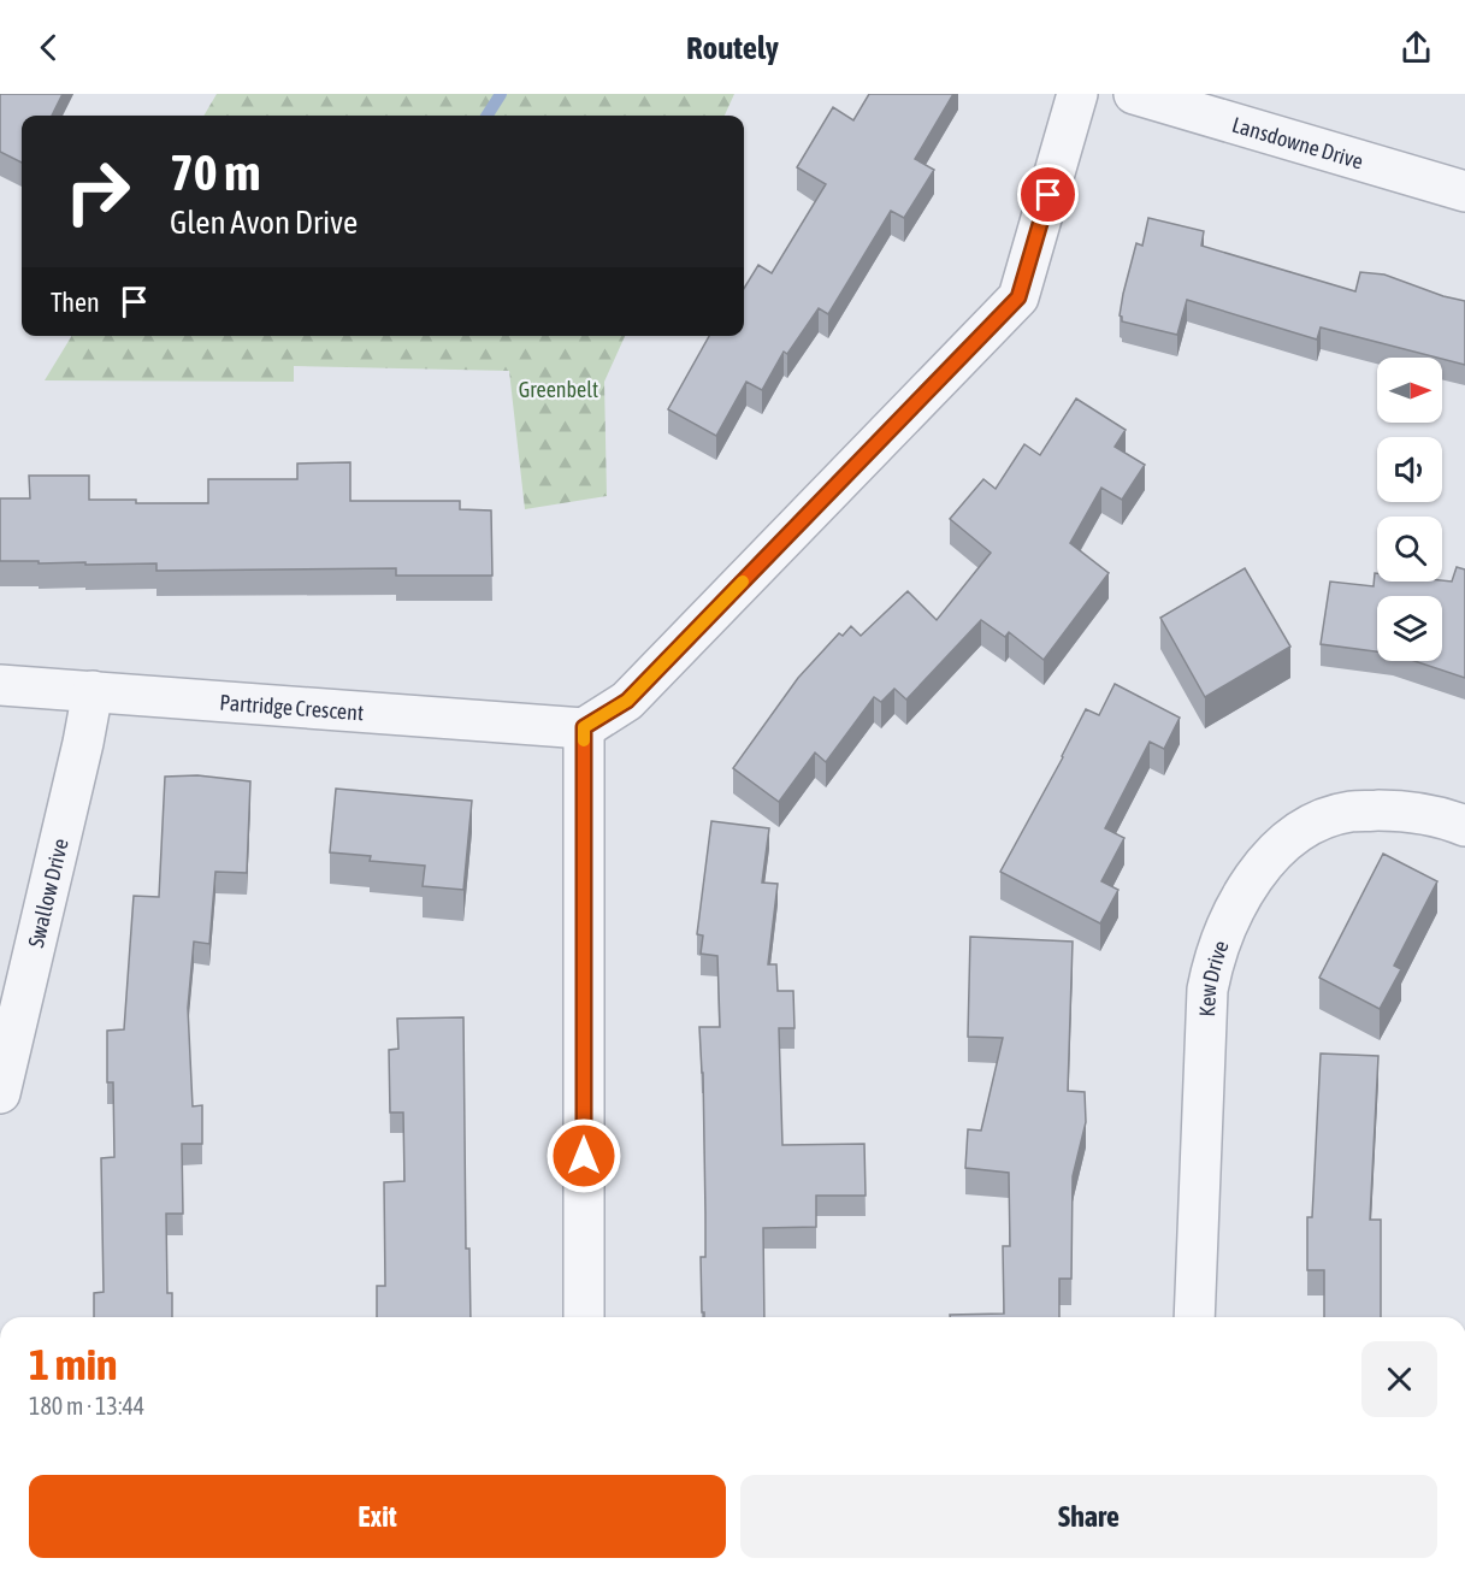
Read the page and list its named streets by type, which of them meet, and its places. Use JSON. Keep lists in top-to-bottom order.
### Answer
{
  "streets": {
    "street": [
      "Lansdowne Drive",
      "Partridge Crescent",
      "Swallow Drive",
      "Kew Drive"
    ]
  },
  "crossings": [
    ["Partridge Crescent", "Swallow Drive"]
  ],
  "parks": ["Greenbelt"],
  "north": "right",
  "page": {
    "header": "Routely",
    "turn": ["70 m", "Glen Avon Drive"],
    "then": "Then",
    "heading": ["1 min", "180 m · 13:44"],
    "buttons": ["Exit", "Share"]
  }
}
